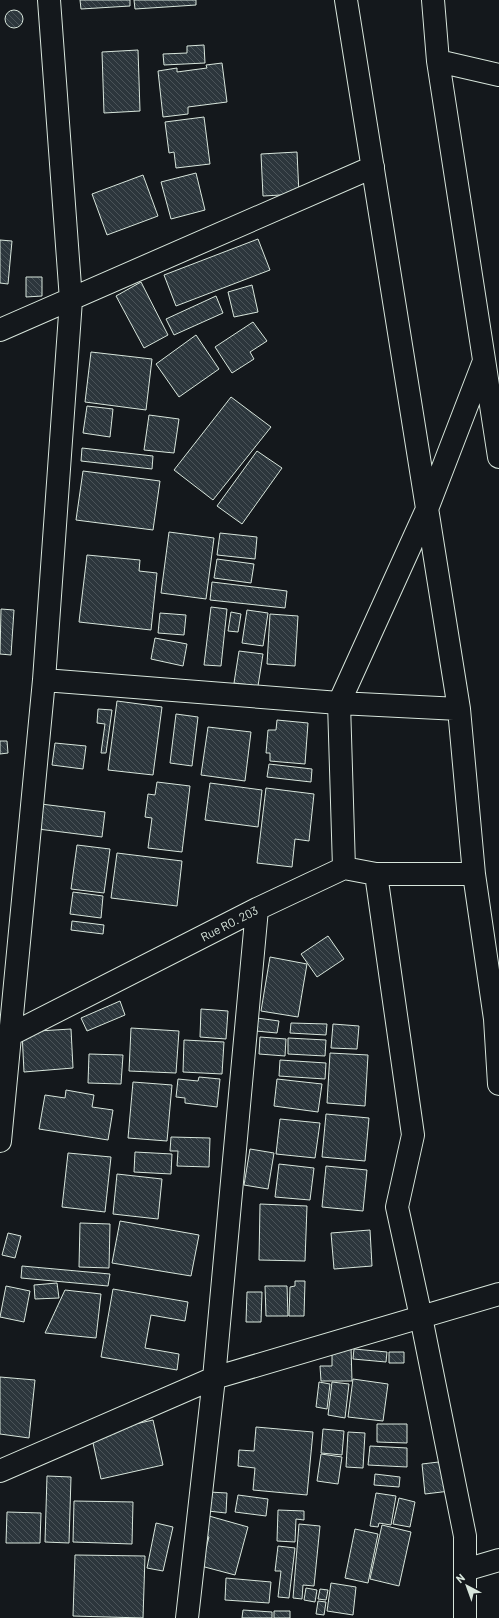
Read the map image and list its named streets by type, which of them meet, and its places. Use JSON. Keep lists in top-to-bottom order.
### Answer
{
  "streets": {
    "street": ["Rue RO. 203"]
  },
  "north": "top left"
}
